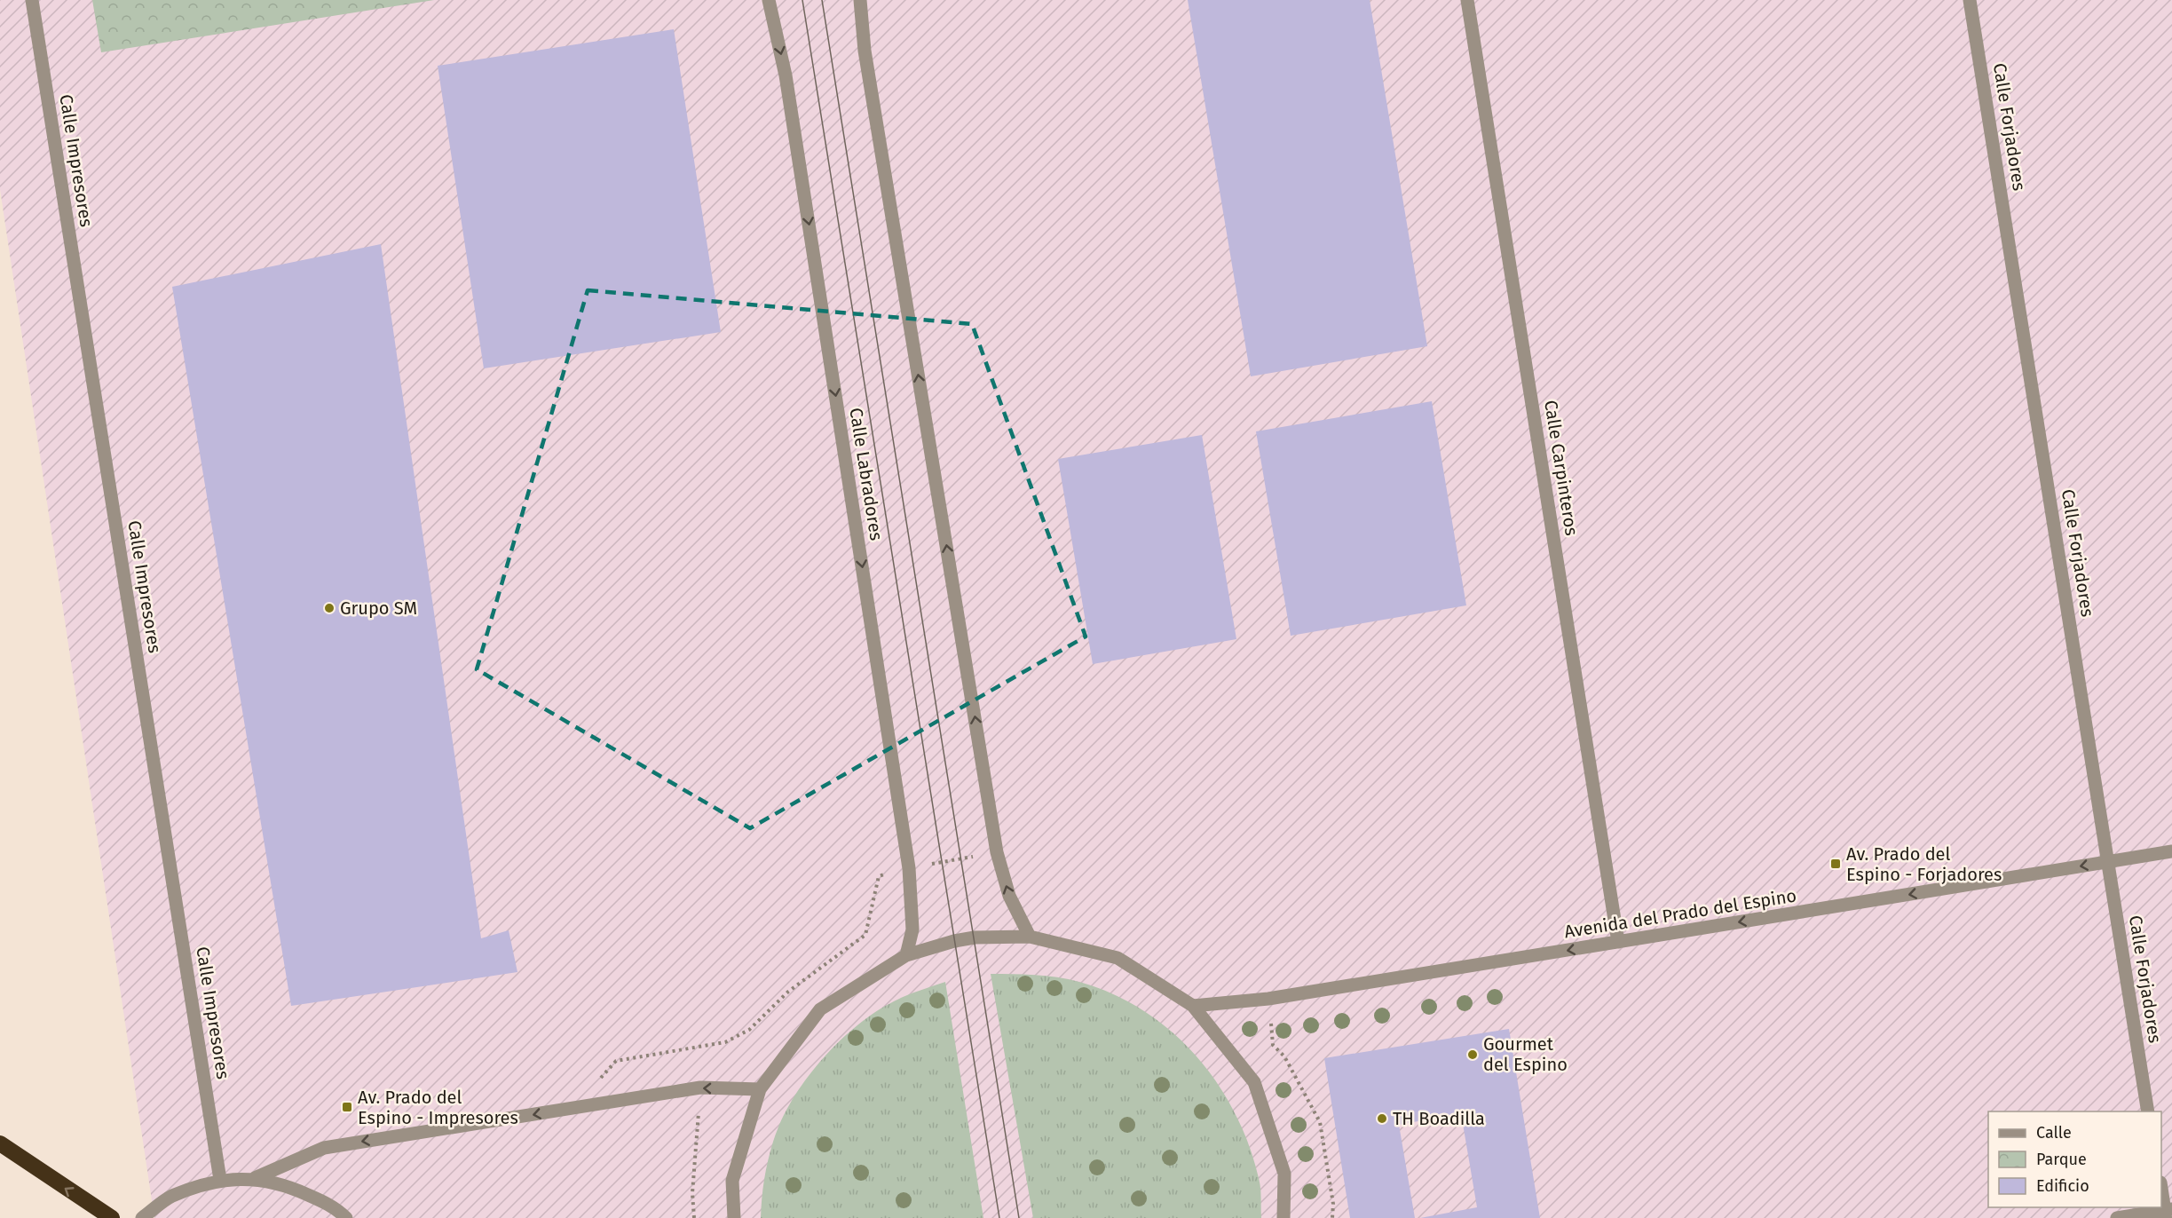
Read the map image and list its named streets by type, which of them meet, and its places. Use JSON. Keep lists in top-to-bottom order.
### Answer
{
  "streets": {
    "street": [
      "Calle Forjadores",
      "Calle Impresores",
      "Calle Carpinteros",
      "Calle Labradores",
      "Avenida del Prado del Espino"
    ]
  },
  "crossings": [
    ["Calle Forjadores", "Avenida del Prado del Espino"],
    ["Calle Carpinteros", "Avenida del Prado del Espino"]
  ],
  "one_way": ["Avenida del Prado del Espino"],
  "places": {
    "other": ["Grupo SM", "Gourmet del Espino", "TH Boadilla"],
    "transit": ["Av. Prado del Espino - Forjadores", "Av. Prado del Espino - Impresores"]
  },
  "legend": ["Calle", "Parque", "Edificio"]
}
